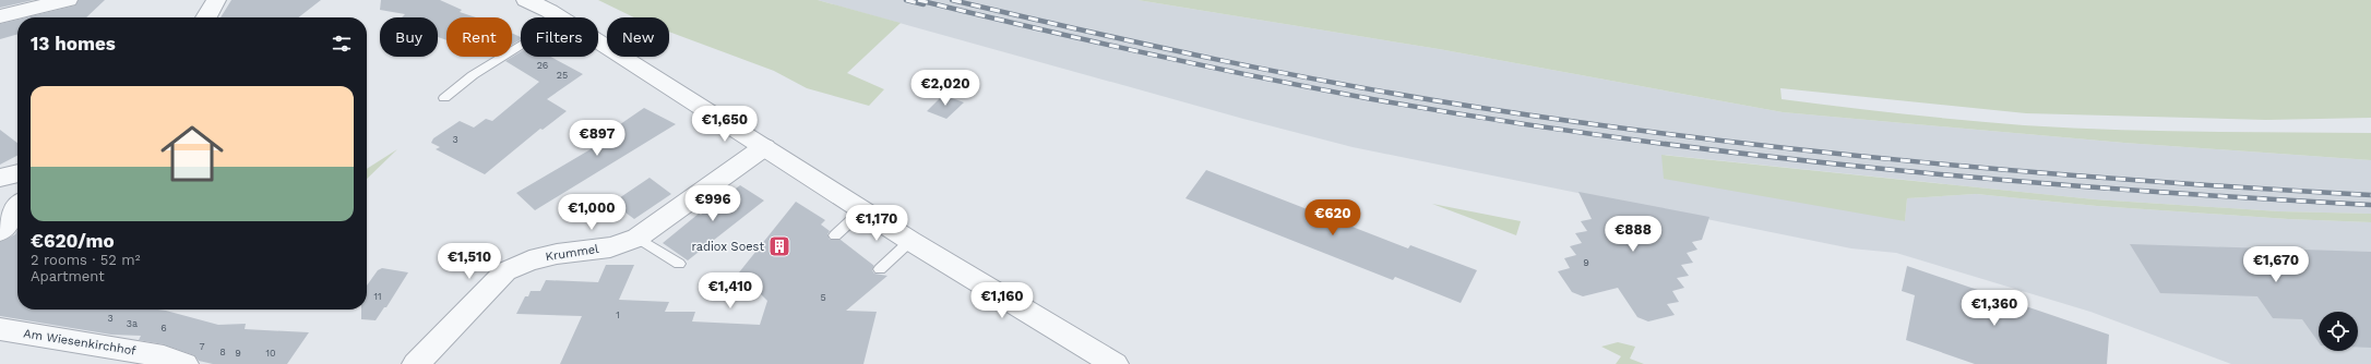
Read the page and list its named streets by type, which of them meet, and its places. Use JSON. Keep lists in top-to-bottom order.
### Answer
{
  "streets": {
    "street": ["Krummel", "Am Wiesenkirchhof"]
  },
  "places": {
    "building": ["radiox Soest"]
  },
  "house_numbers": [
    "26",
    "25",
    "3",
    "9",
    "11",
    "5",
    "1",
    "3",
    "3a",
    "6",
    "7",
    "8",
    "9",
    "10"
  ],
  "page": {
    "chip": [
      "Buy",
      "Rent",
      "Filters",
      "New"
    ],
    "heading": "13 homes",
    "price": [
      "€2,020",
      "€1,650",
      "€897",
      "€996",
      "€1,000",
      "€620",
      "€1,170",
      "€888",
      "€1,510",
      "€1,670",
      "€1,410",
      "€1,160",
      "€1,360"
    ],
    "list": [
      {
        "name": "€620/mo",
        "note": "2 rooms · 52 m² · Apartment"
      }
    ]
  }
}
